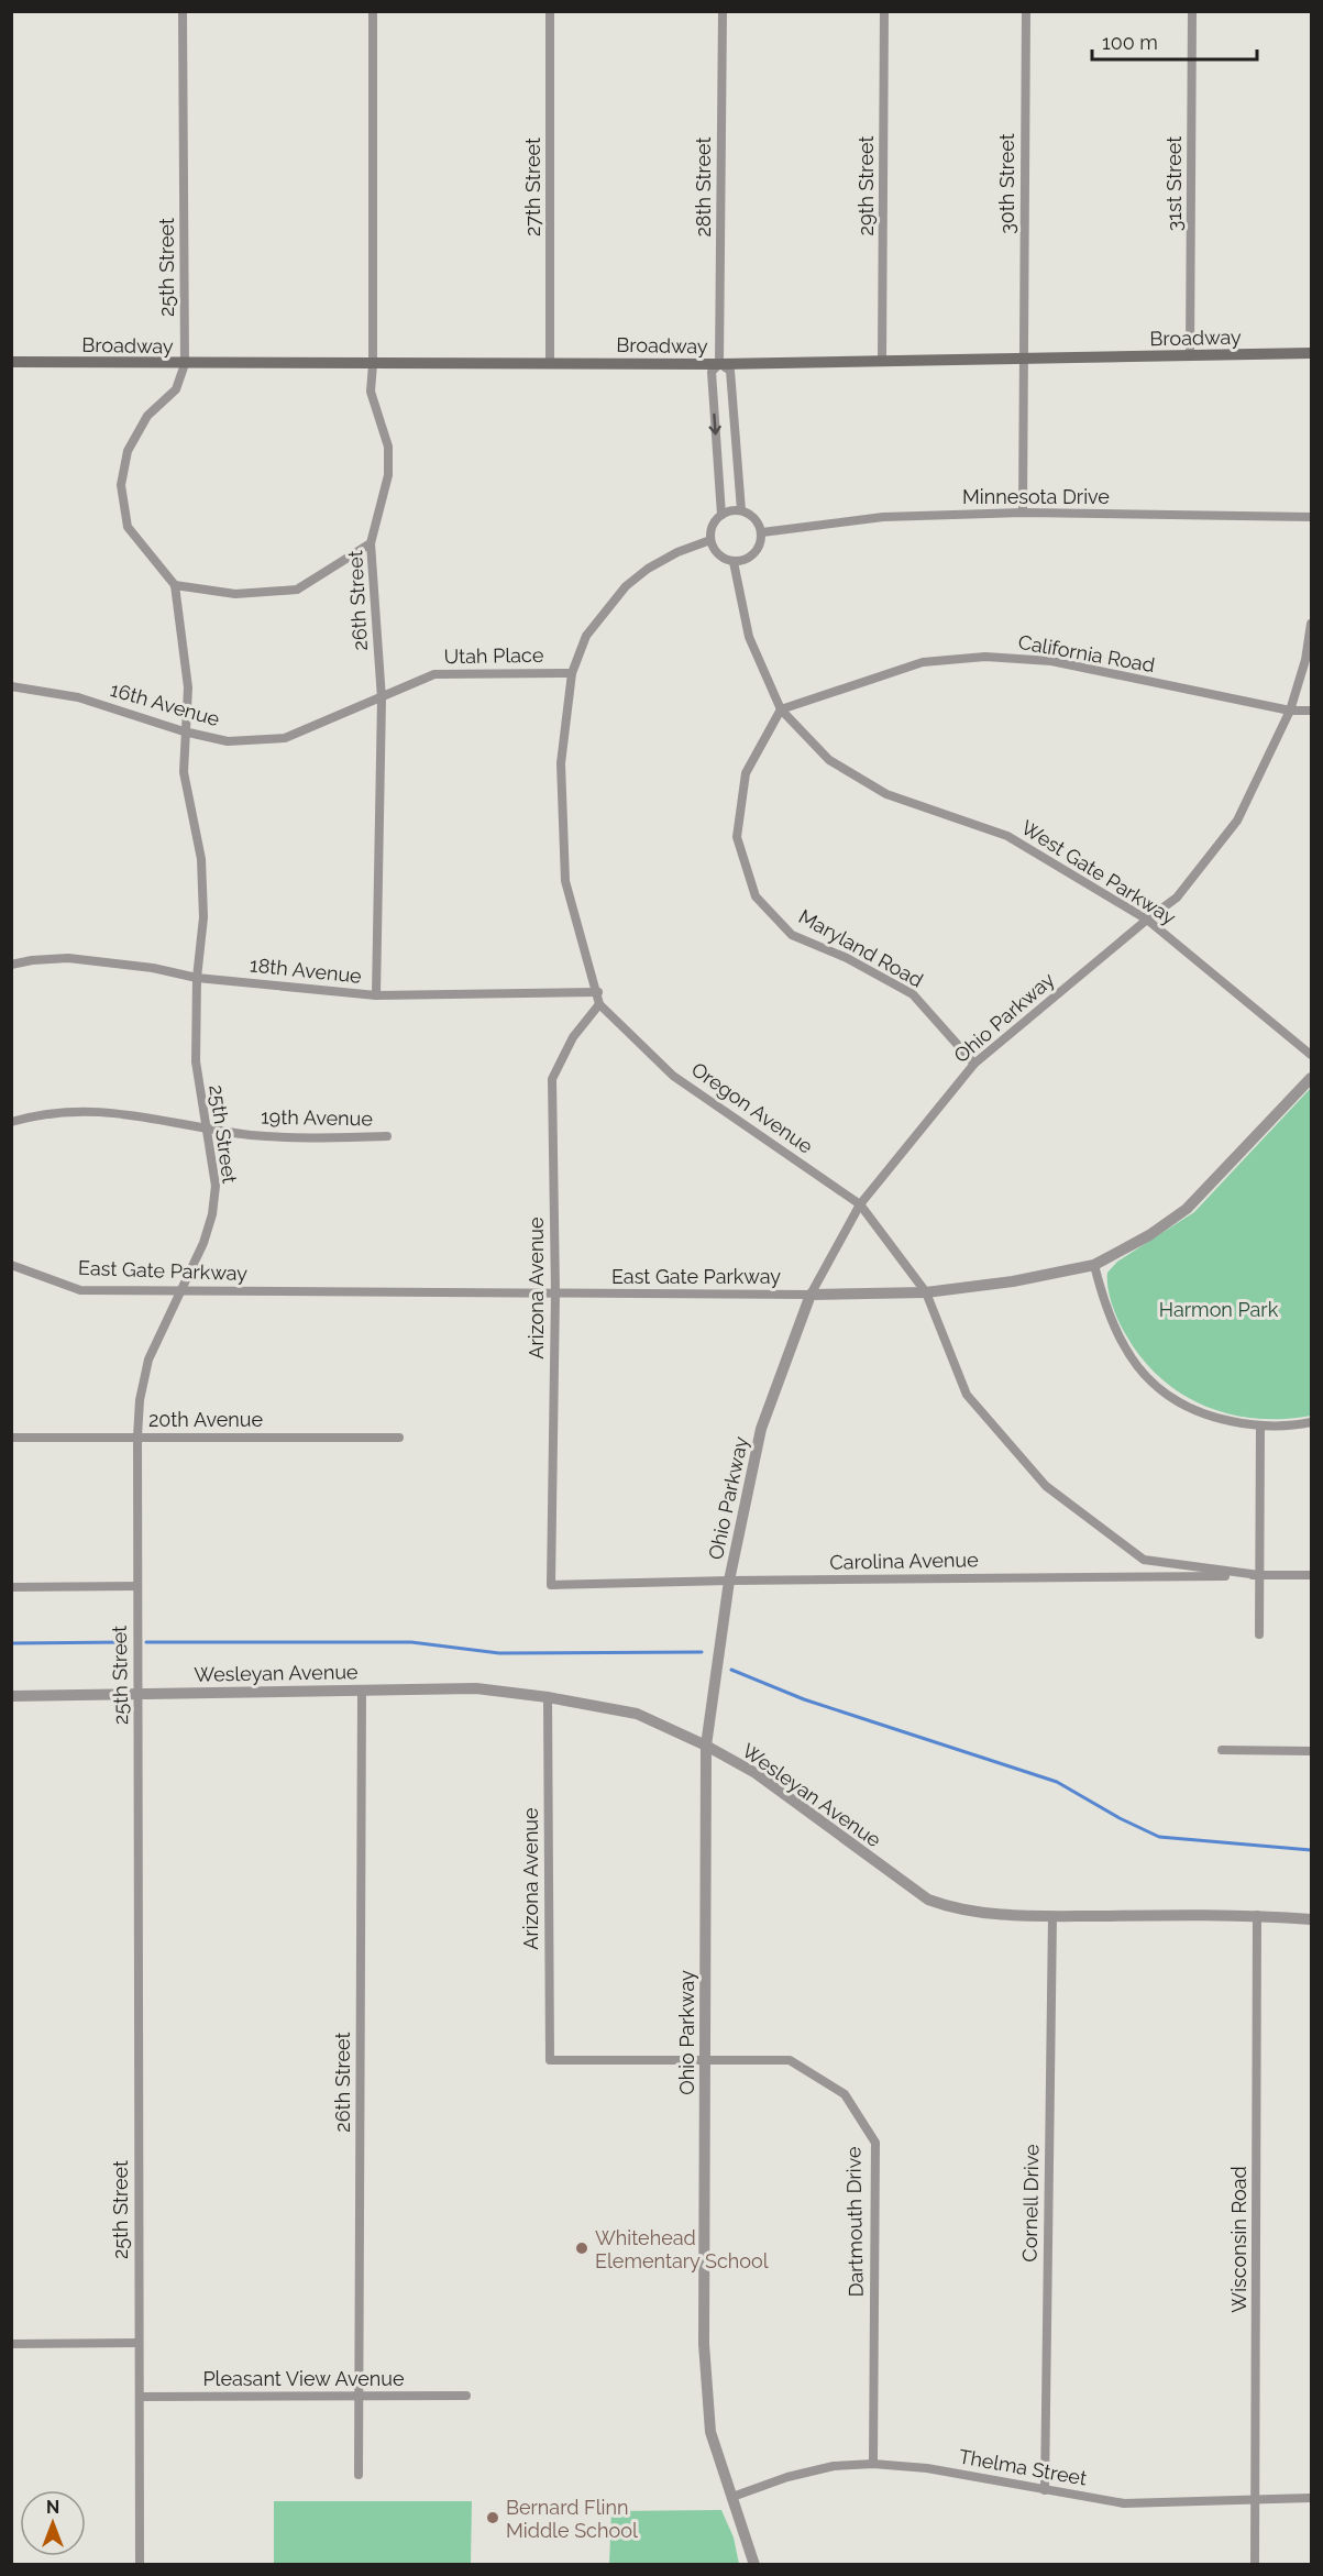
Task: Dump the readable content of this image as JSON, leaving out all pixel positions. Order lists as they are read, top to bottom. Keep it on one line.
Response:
{"streets":{"main road":["Broadway"],"street":["30th Street","31st Street","29th Street","27th Street","28th Street","25th Street","Minnesota Drive","26th Street","California Road","Utah Place","16th Avenue","West Gate Parkway","Maryland Road","18th Avenue","Ohio Parkway","Oregon Avenue","19th Avenue","East Gate Parkway","Arizona Avenue","20th Avenue","Carolina Avenue","Wesleyan Avenue","Cornell Drive","Dartmouth Drive","Wisconsin Road","Pleasant View Avenue","Thelma Street"]},"crossings":[["30th Street","Broadway"],["30th Street","Minnesota Drive"],["31st Street","Broadway"],["29th Street","Broadway"],["27th Street","Broadway"],["28th Street","Broadway"],["25th Street","Broadway"],["25th Street","16th Avenue"],["25th Street","18th Avenue"],["25th Street","19th Avenue"],["25th Street","East Gate Parkway"],["25th Street","20th Avenue"],["25th Street","Wesleyan Avenue"],["25th Street","Pleasant View Avenue"],["Broadway","26th Street"],["Minnesota Drive","West Gate Parkway"],["26th Street","Utah Place"],["26th Street","16th Avenue"],["26th Street","18th Avenue"],["26th Street","Wesleyan Avenue"],["26th Street","Pleasant View Avenue"],["California Road","West Gate Parkway"],["California Road","Maryland Road"],["California Road","Ohio Parkway"],["Utah Place","16th Avenue"],["West Gate Parkway","Maryland Road"],["West Gate Parkway","Ohio Parkway"],["Maryland Road","Ohio Parkway"],["Ohio Parkway","Oregon Avenue"],["Ohio Parkway","East Gate Parkway"],["Ohio Parkway","Carolina Avenue"],["Ohio Parkway","Wesleyan Avenue"],["Ohio Parkway","Dartmouth Drive"],["Ohio Parkway","Thelma Street"],["Oregon Avenue","East Gate Parkway"],["Oregon Avenue","Arizona Avenue"],["Oregon Avenue","Carolina Avenue"],["East Gate Parkway","Arizona Avenue"],["Arizona Avenue","Carolina Avenue"],["Arizona Avenue","Wesleyan Avenue"],["Arizona Avenue","Dartmouth Drive"],["Wesleyan Avenue","Cornell Drive"],["Wesleyan Avenue","Wisconsin Road"],["Cornell Drive","Thelma Street"],["Dartmouth Drive","Thelma Street"],["Wisconsin Road","Thelma Street"]],"parks":["Harmon Park"],"places":["Whitehead Elementary School","Bernard Flinn Middle School"],"scale_bar":"100 m","north":"top"}
